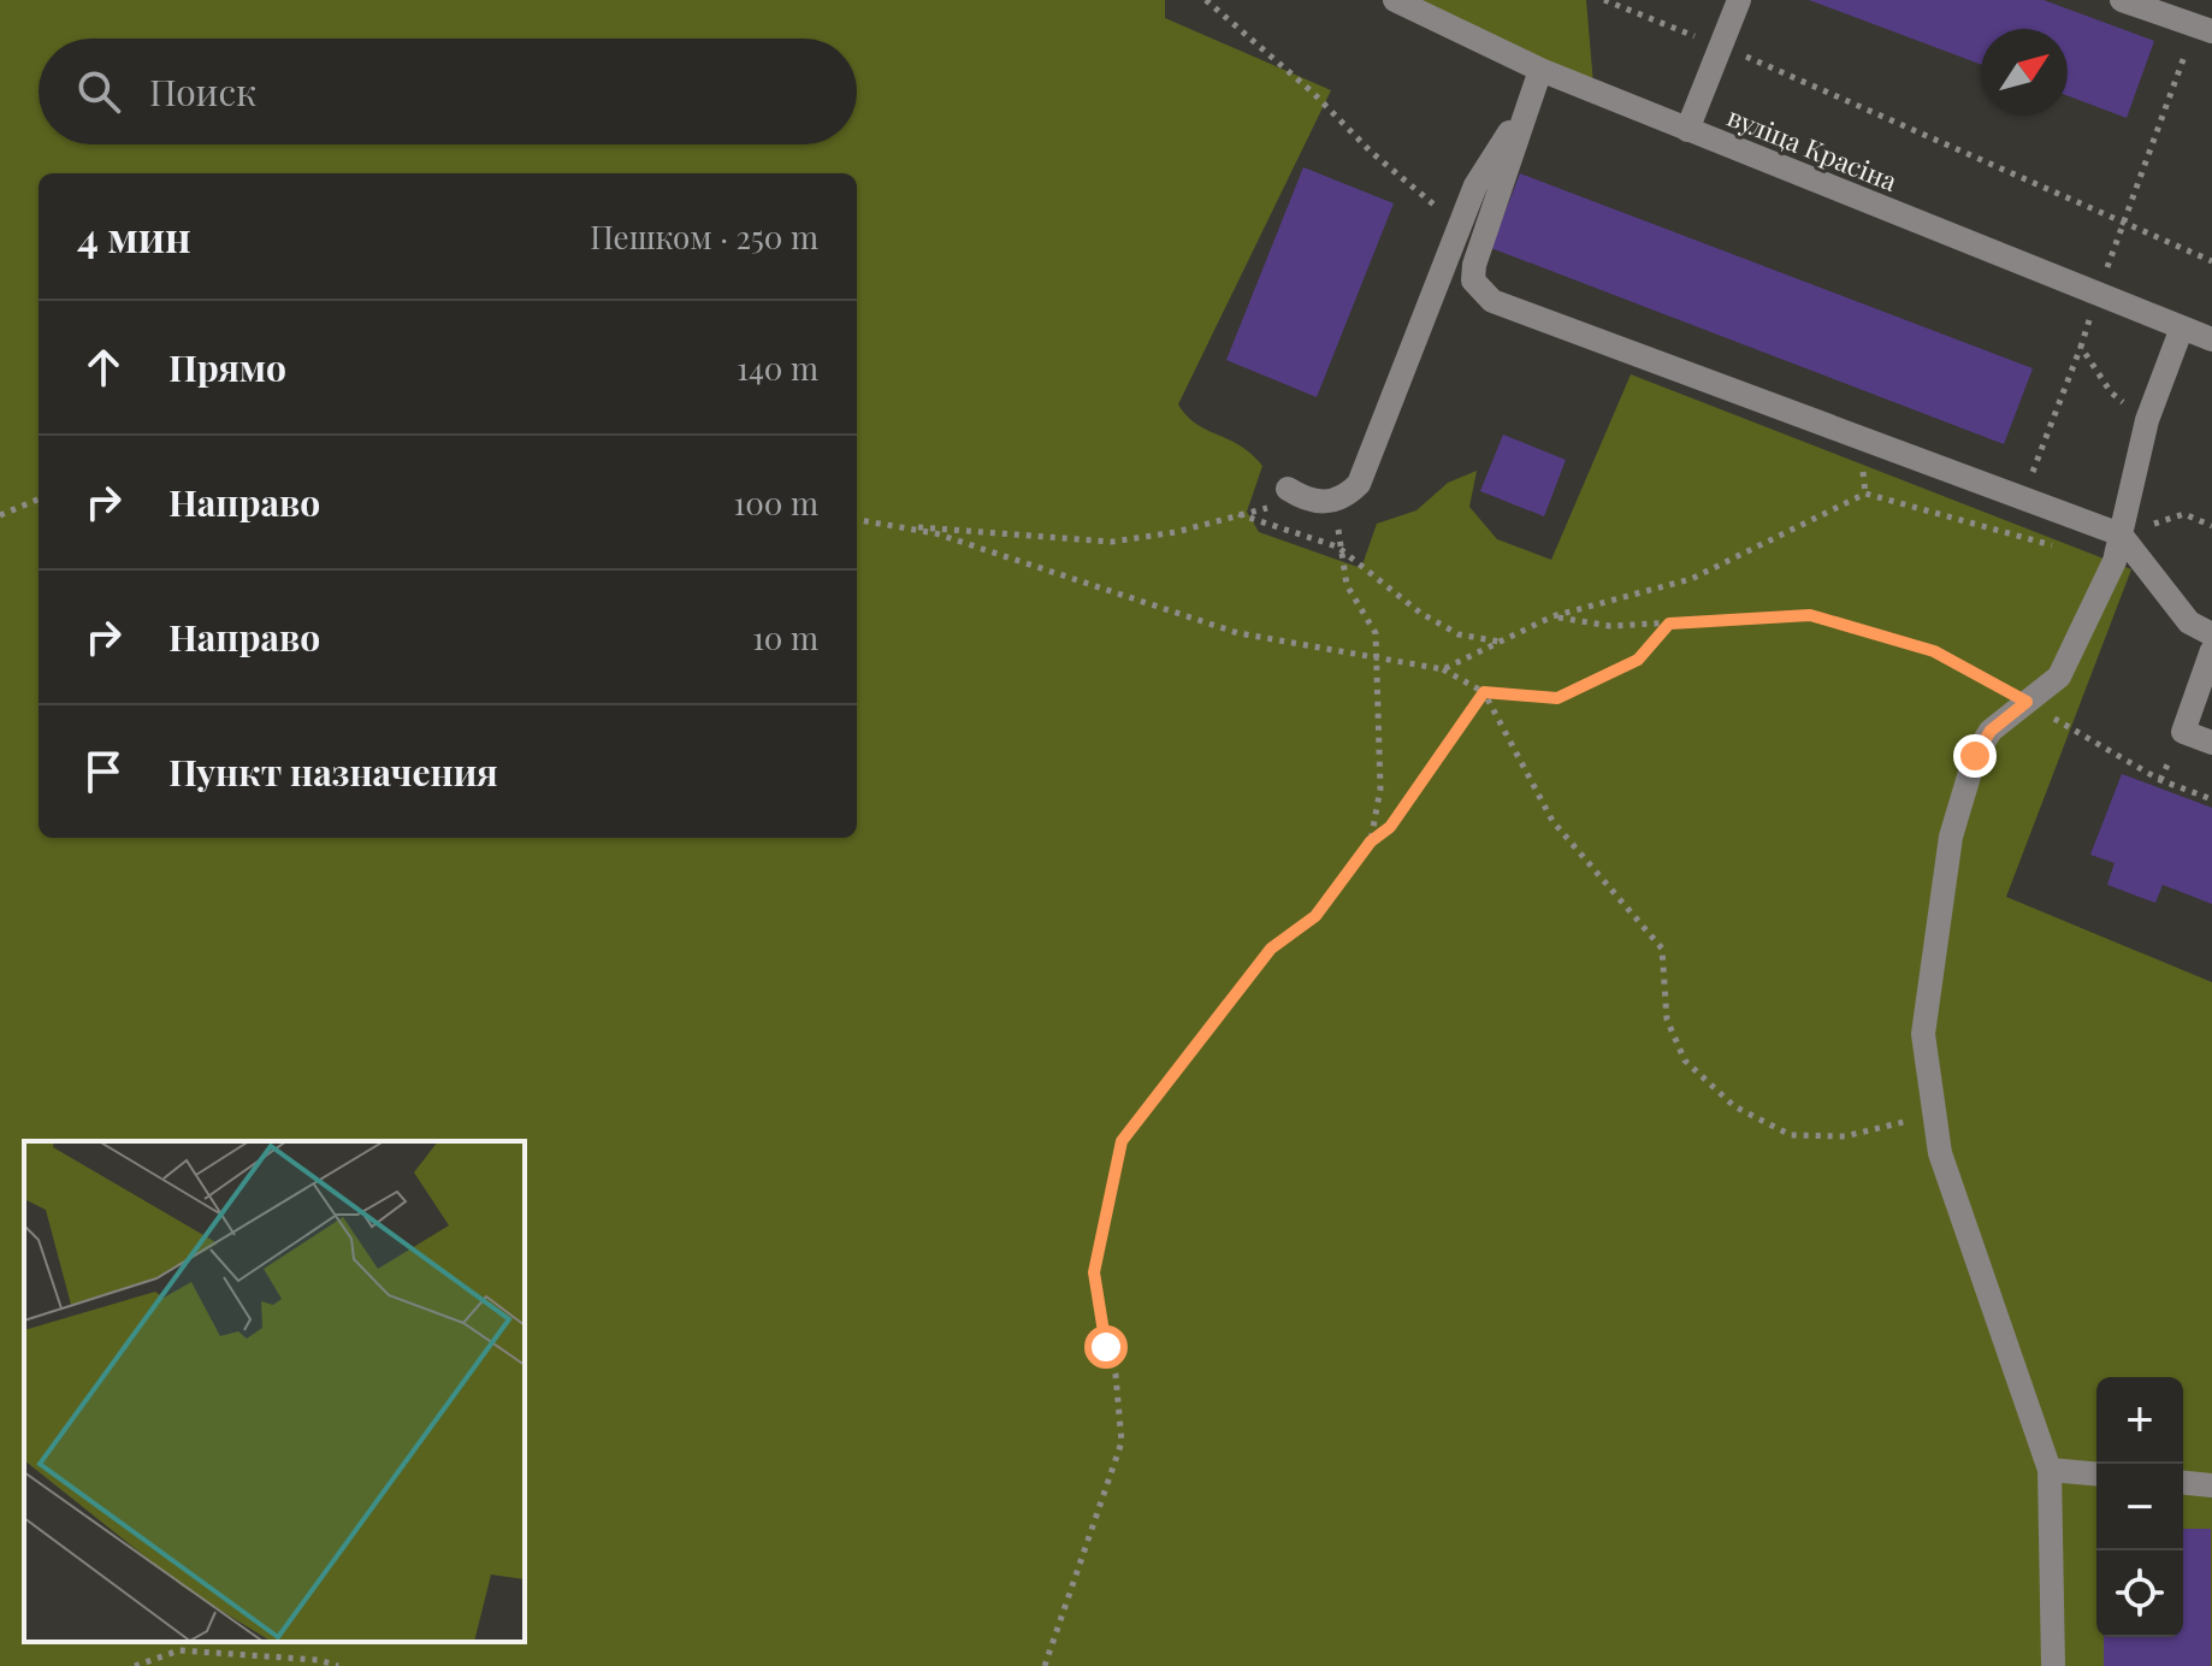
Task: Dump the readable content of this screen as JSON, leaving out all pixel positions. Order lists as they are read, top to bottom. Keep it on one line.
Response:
{"streets":{"street":["вуліца Красіна"]},"north":"top right","page":{"search":"Поиск","heading":["4 мин","Пешком · 250 m"],"list":[["Прямо","140 m"],["Направо","100 m"],["Направо","10 m"],"Пункт назначения"],"map_buttons":["+","−"]}}
